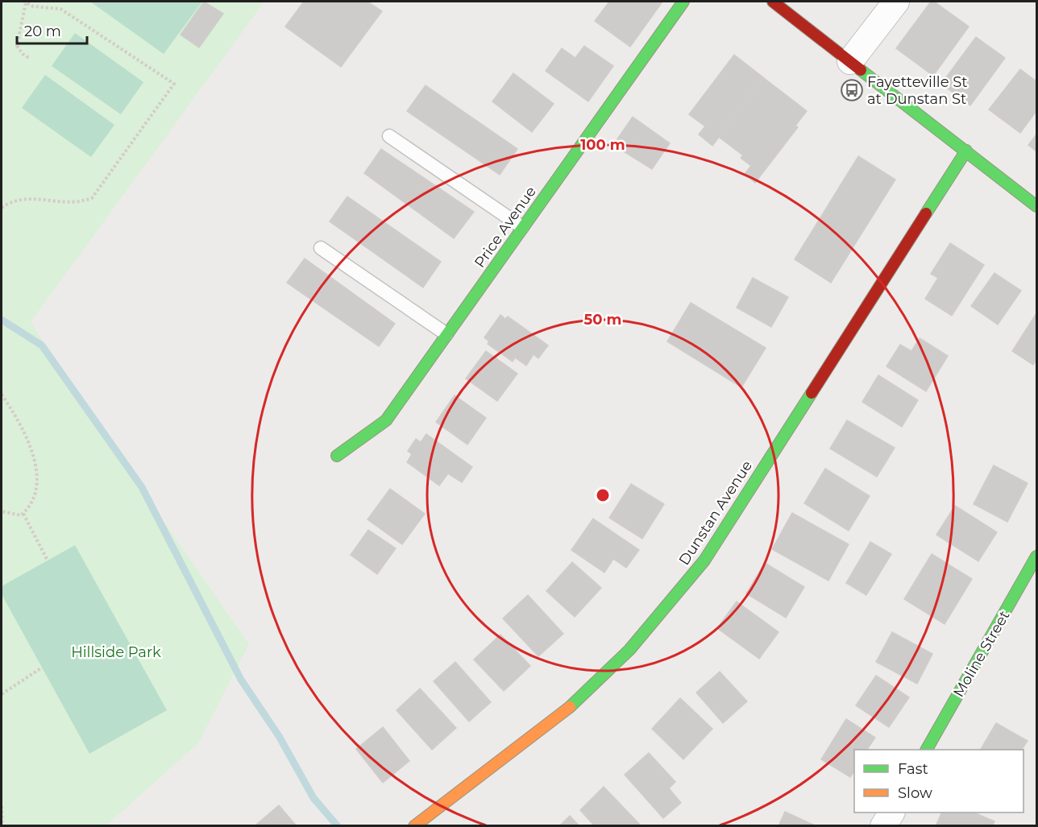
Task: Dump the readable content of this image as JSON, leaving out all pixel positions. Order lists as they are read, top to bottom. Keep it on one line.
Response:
{"streets":{"street":["Price Avenue","Dunstan Avenue","Moline Street"]},"parks":["Hillside Park"],"places":{"bus stop":["Fayetteville St at Dunstan St"]},"legend":["Fast","Slow"],"scale_bar":"20 m","rings":["100 m","50 m"]}
